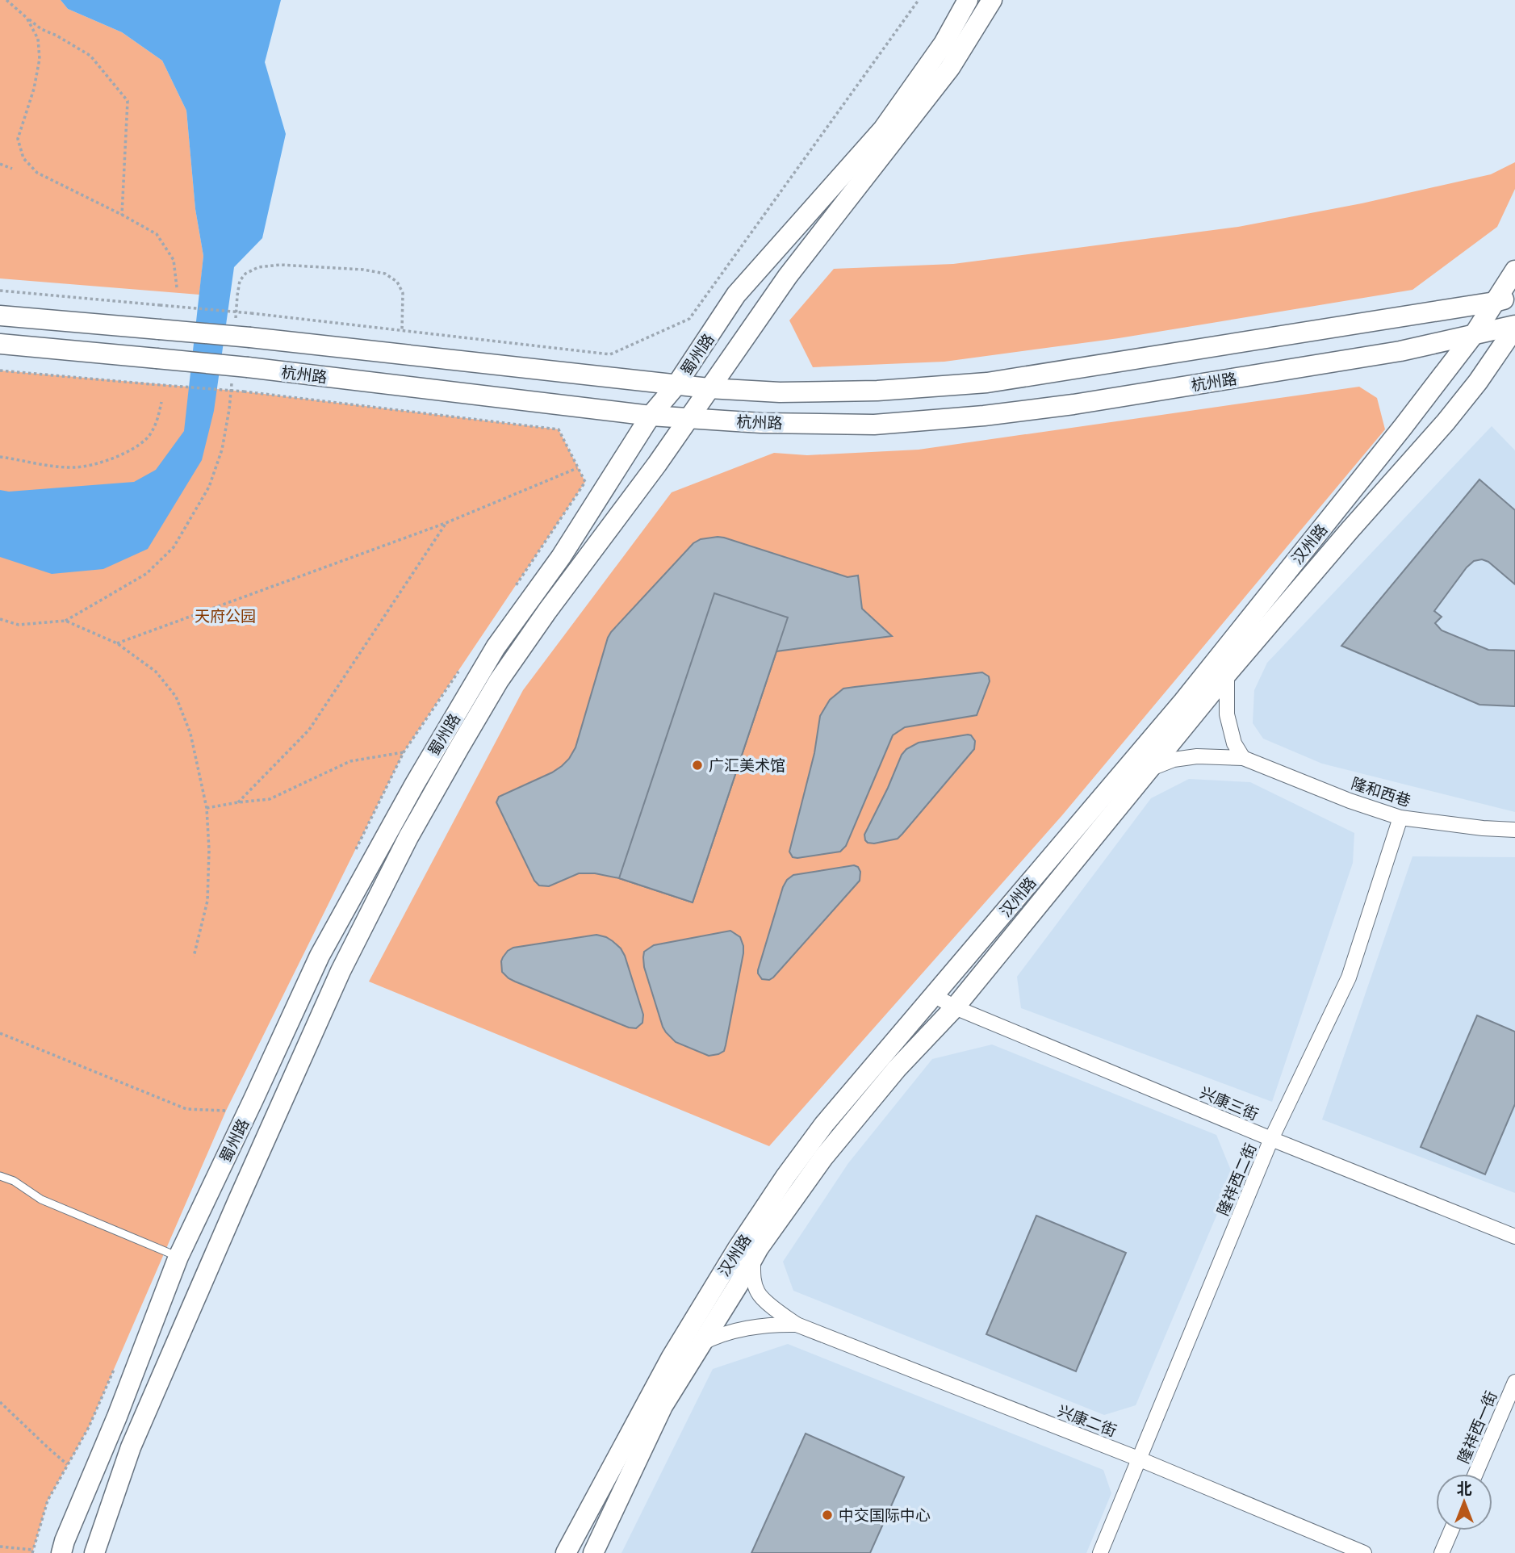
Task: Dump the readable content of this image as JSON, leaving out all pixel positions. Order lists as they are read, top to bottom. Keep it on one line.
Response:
{"streets":{"main road":["蜀州路","杭州路","汉州路"],"street":["隆和西巷","兴康三街","隆祥西二街","兴康二街","隆祥西一街"]},"crossings":[["蜀州路","杭州路"],["杭州路","汉州路"],["汉州路","隆和西巷"],["汉州路","兴康三街"],["隆和西巷","隆祥西二街"],["兴康三街","隆祥西二街"],["隆祥西二街","兴康二街"]],"parks":["天府公园"],"places":["广汇美术馆","中交国际中心"],"north":"top"}
